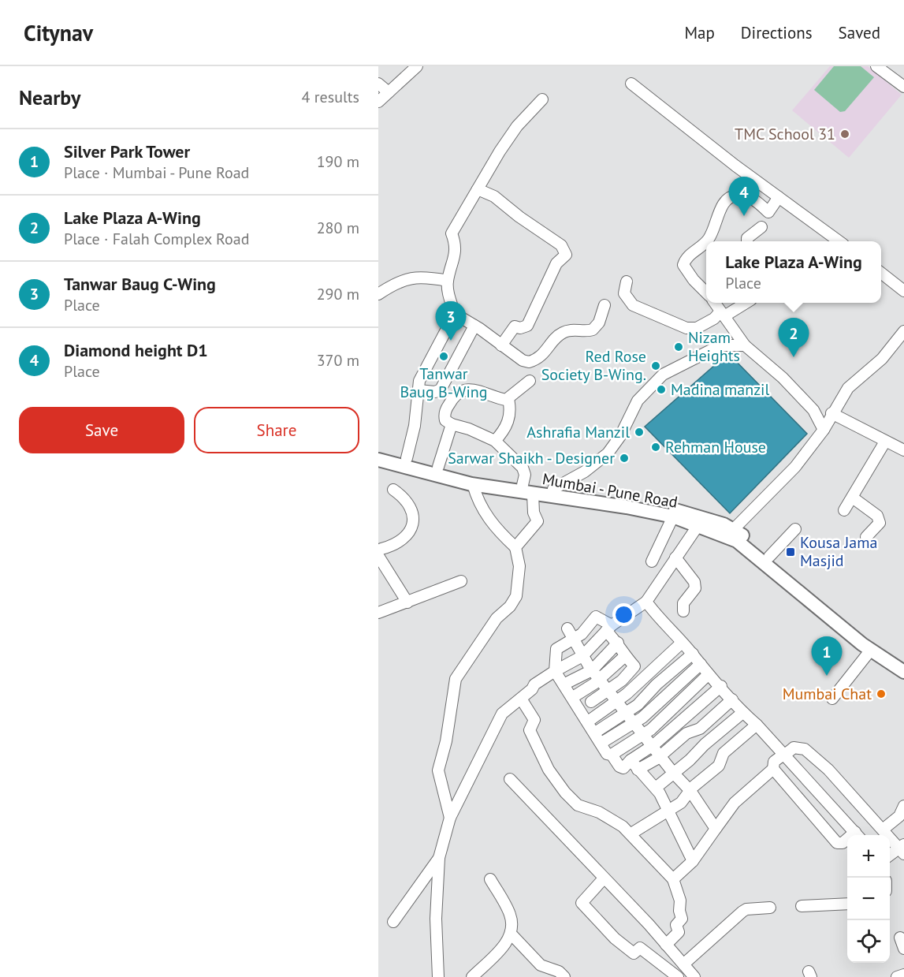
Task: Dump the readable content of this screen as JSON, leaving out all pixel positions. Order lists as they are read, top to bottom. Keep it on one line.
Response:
{"streets":{"main road":["Mumbai - Pune Road"]},"places":{"other":["TMC School 31","Nizam Heights","Tanwar Baug B-Wing","Red Rose Society B-Wing.","Madina manzil","Ashrafia Manzil","Rehman House","Sarwar Shaikh - Designer","Mumbai Chat"],"transit":["Kousa Jama Masjid"]},"page":{"header":"Citynav","nav":["Map","Directions","Saved"],"heading":["Nearby","4 results"],"list":[{"mark":"1","name":"Silver Park Tower","note":"Place · Mumbai - Pune Road","value":"190 m"},{"mark":"2","name":"Lake Plaza A-Wing","note":"Place · Falah Complex Road","value":"280 m"},{"mark":"3","name":"Tanwar Baug C-Wing","note":"Place","value":"290 m"},{"mark":"4","name":"Diamond height D1","note":"Place","value":"370 m"}],"pins":["4","3","2","1"],"popup":["Lake Plaza A-Wing","Place"],"buttons":["Save","Share"],"map_buttons":["+","−"]}}
